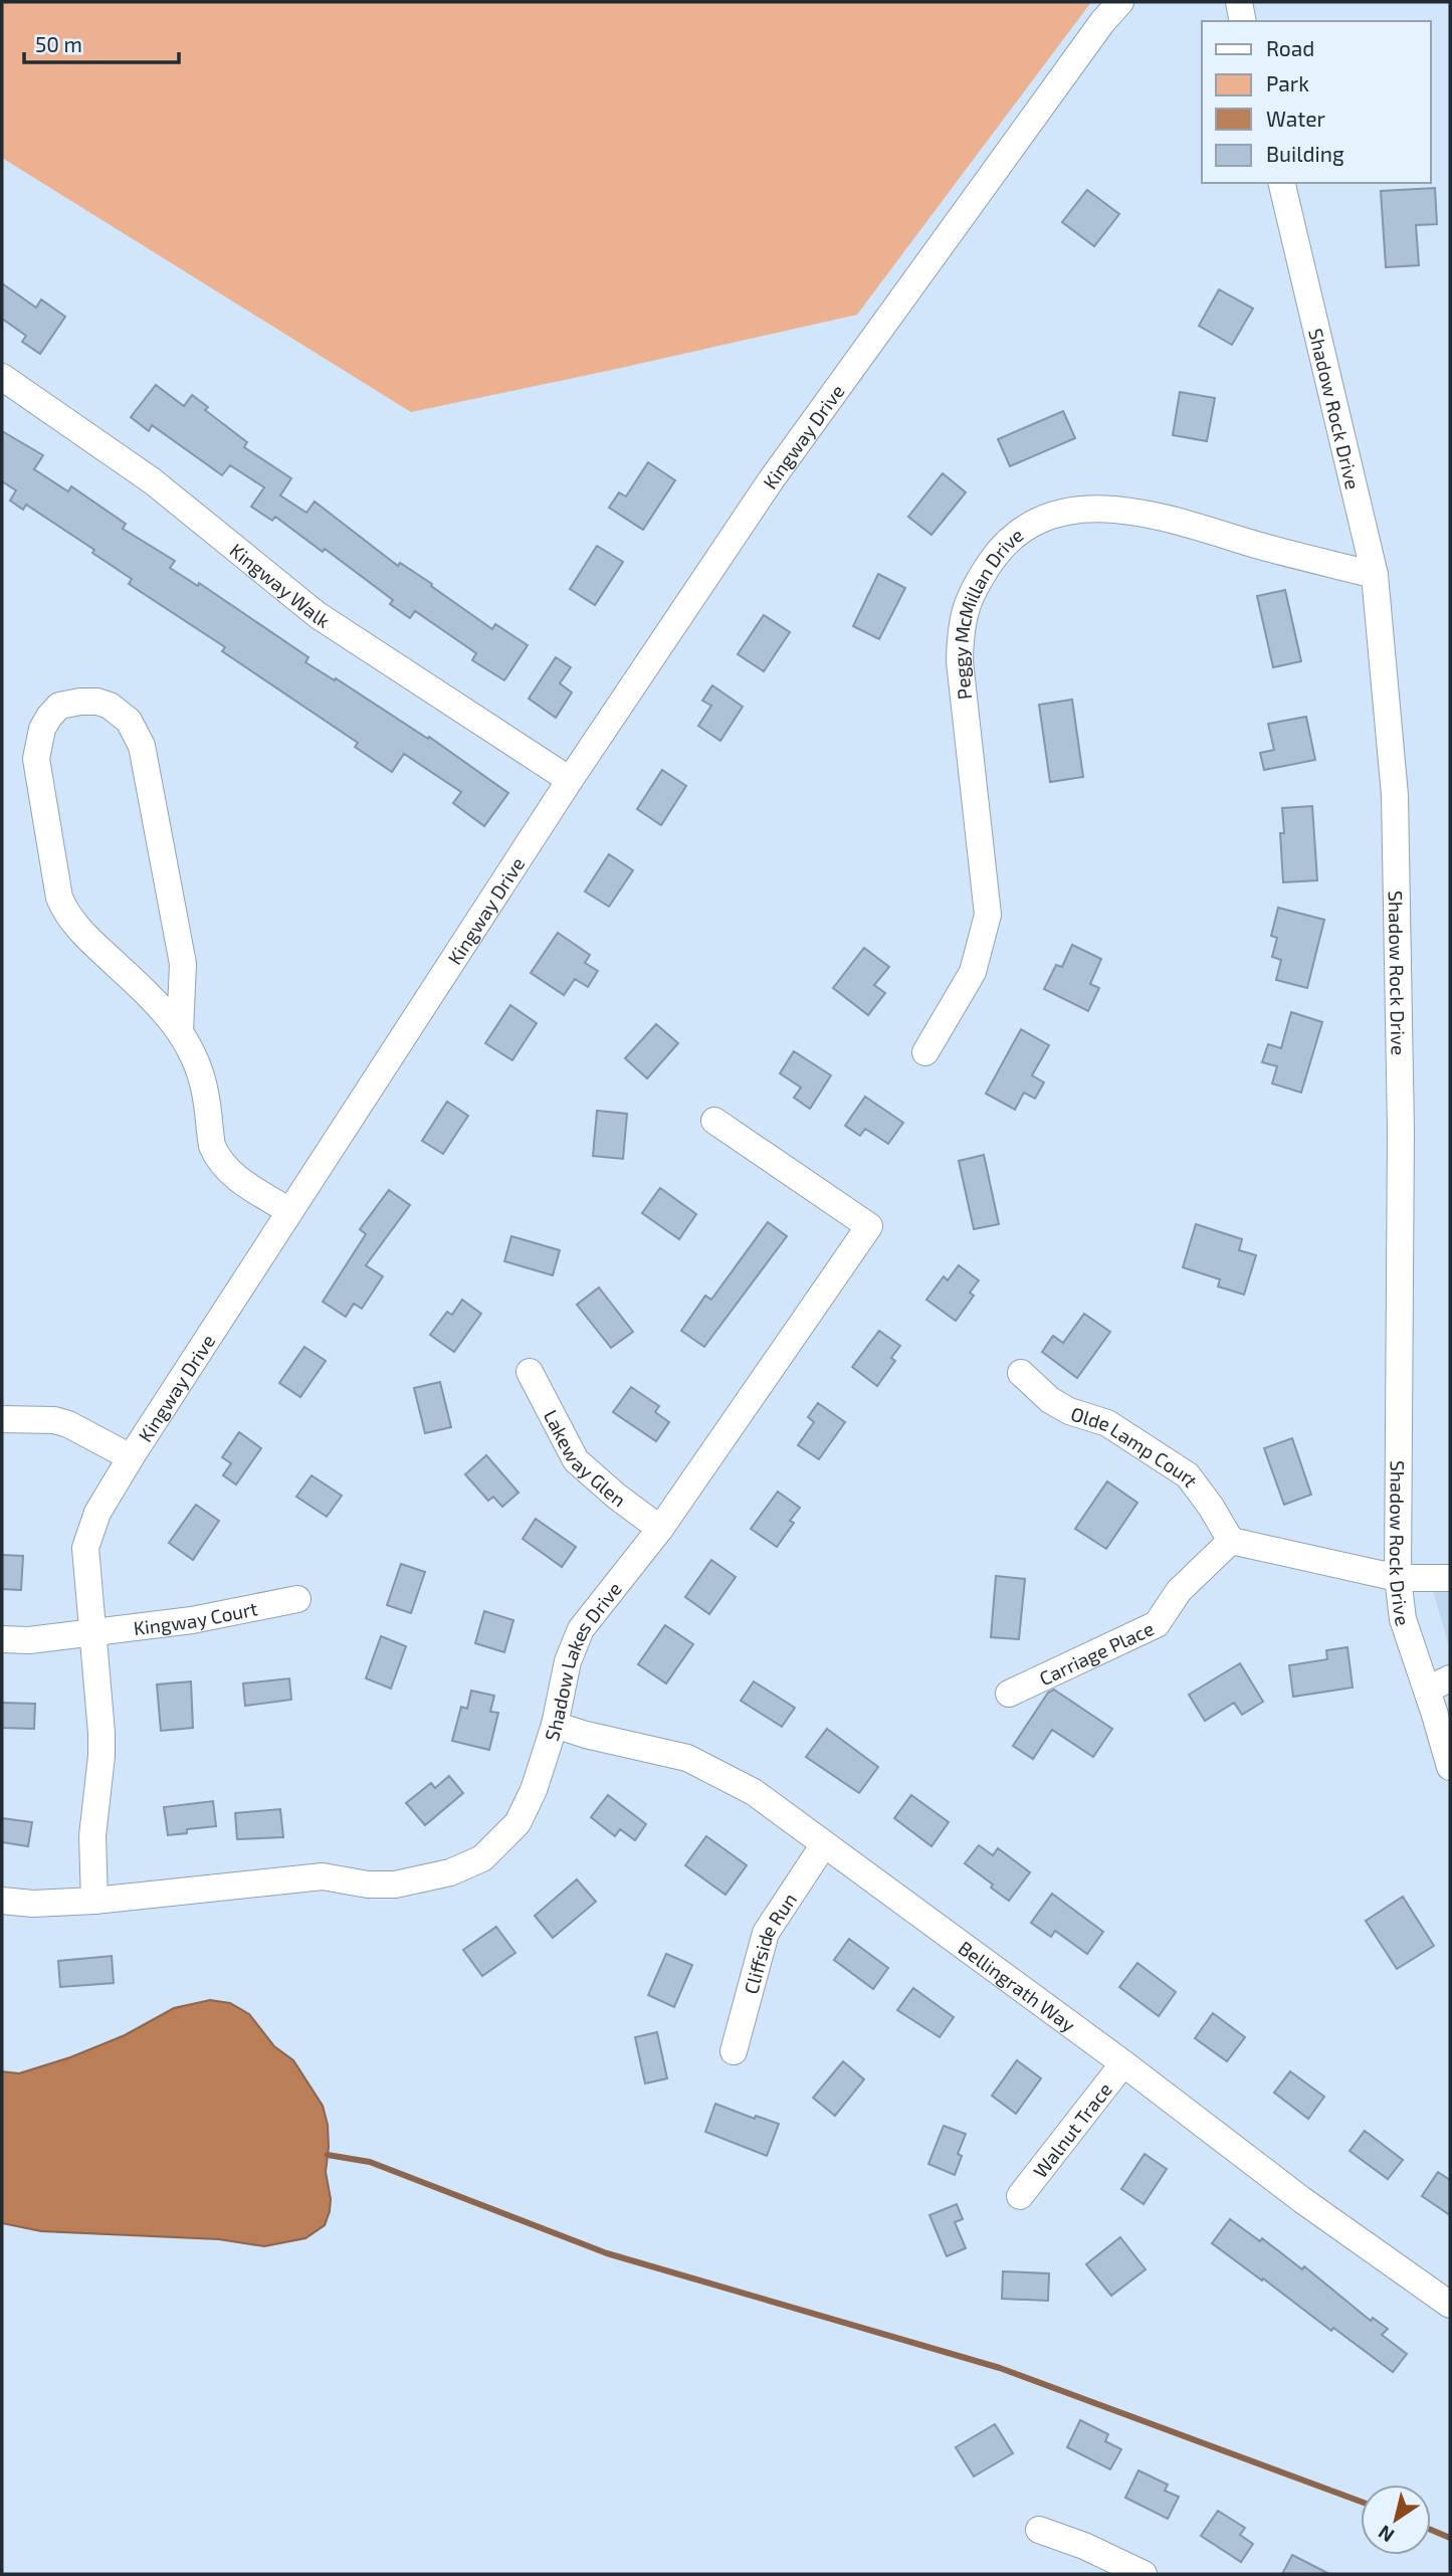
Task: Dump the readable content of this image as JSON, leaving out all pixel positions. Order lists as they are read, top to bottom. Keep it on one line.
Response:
{"streets":{"street":["Shadow Rock Drive","Kingway Drive","Kingway Walk","Peggy McMillan Drive","Olde Lamp Court","Lakeway Glen","Kingway Court","Carriage Place","Shadow Lakes Drive","Cliffside Run","Bellingrath Way","Walnut Trace"]},"crossings":[["Shadow Rock Drive","Peggy McMillan Drive"],["Kingway Drive","Kingway Walk"],["Kingway Drive","Kingway Court"],["Kingway Drive","Shadow Lakes Drive"],["Olde Lamp Court","Carriage Place"],["Lakeway Glen","Shadow Lakes Drive"],["Shadow Lakes Drive","Bellingrath Way"],["Cliffside Run","Bellingrath Way"],["Bellingrath Way","Walnut Trace"]],"legend":["Road","Park","Water","Building"],"scale_bar":"50 m","north":"bottom left"}
